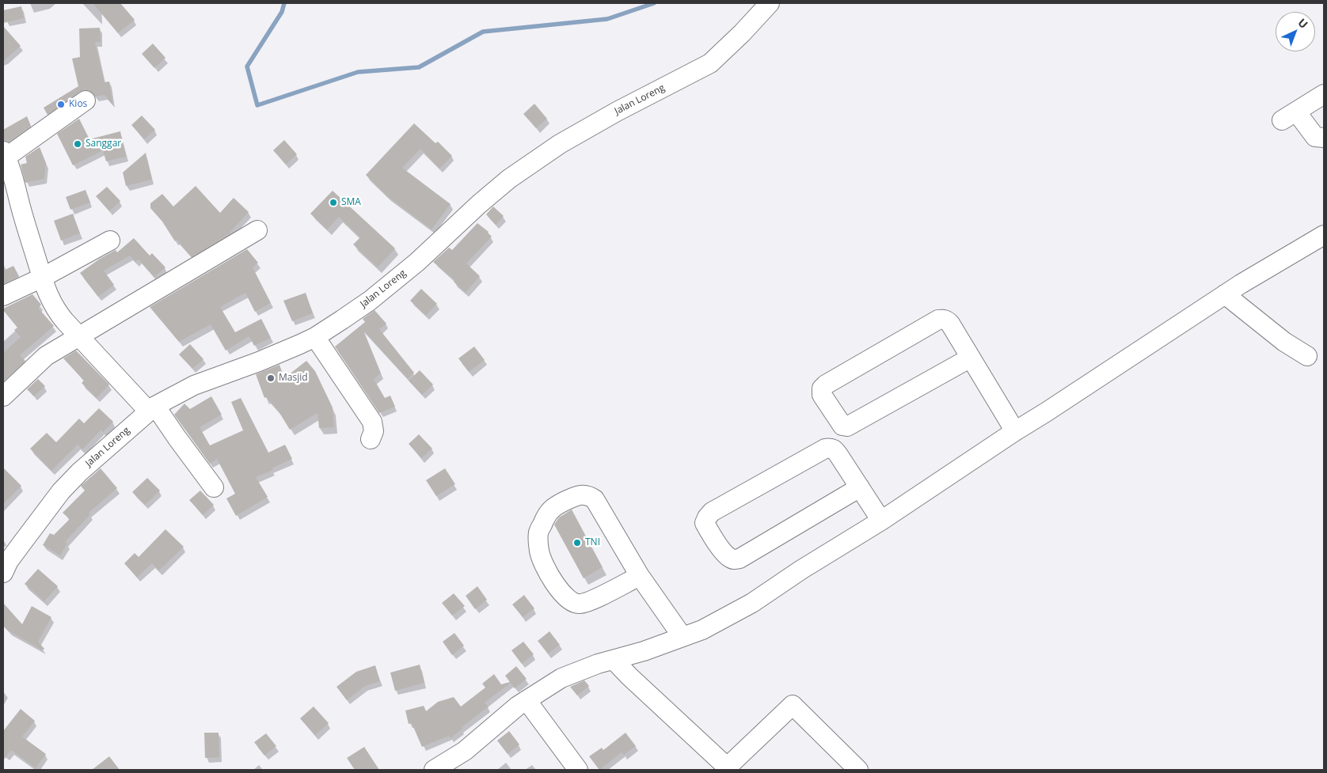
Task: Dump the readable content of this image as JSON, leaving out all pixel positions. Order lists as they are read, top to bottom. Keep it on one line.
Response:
{"streets":{"street":["Jalan Loreng"]},"places":["Kios","Sanggar","SMA","Masjid","TNI"],"north":"top right"}
